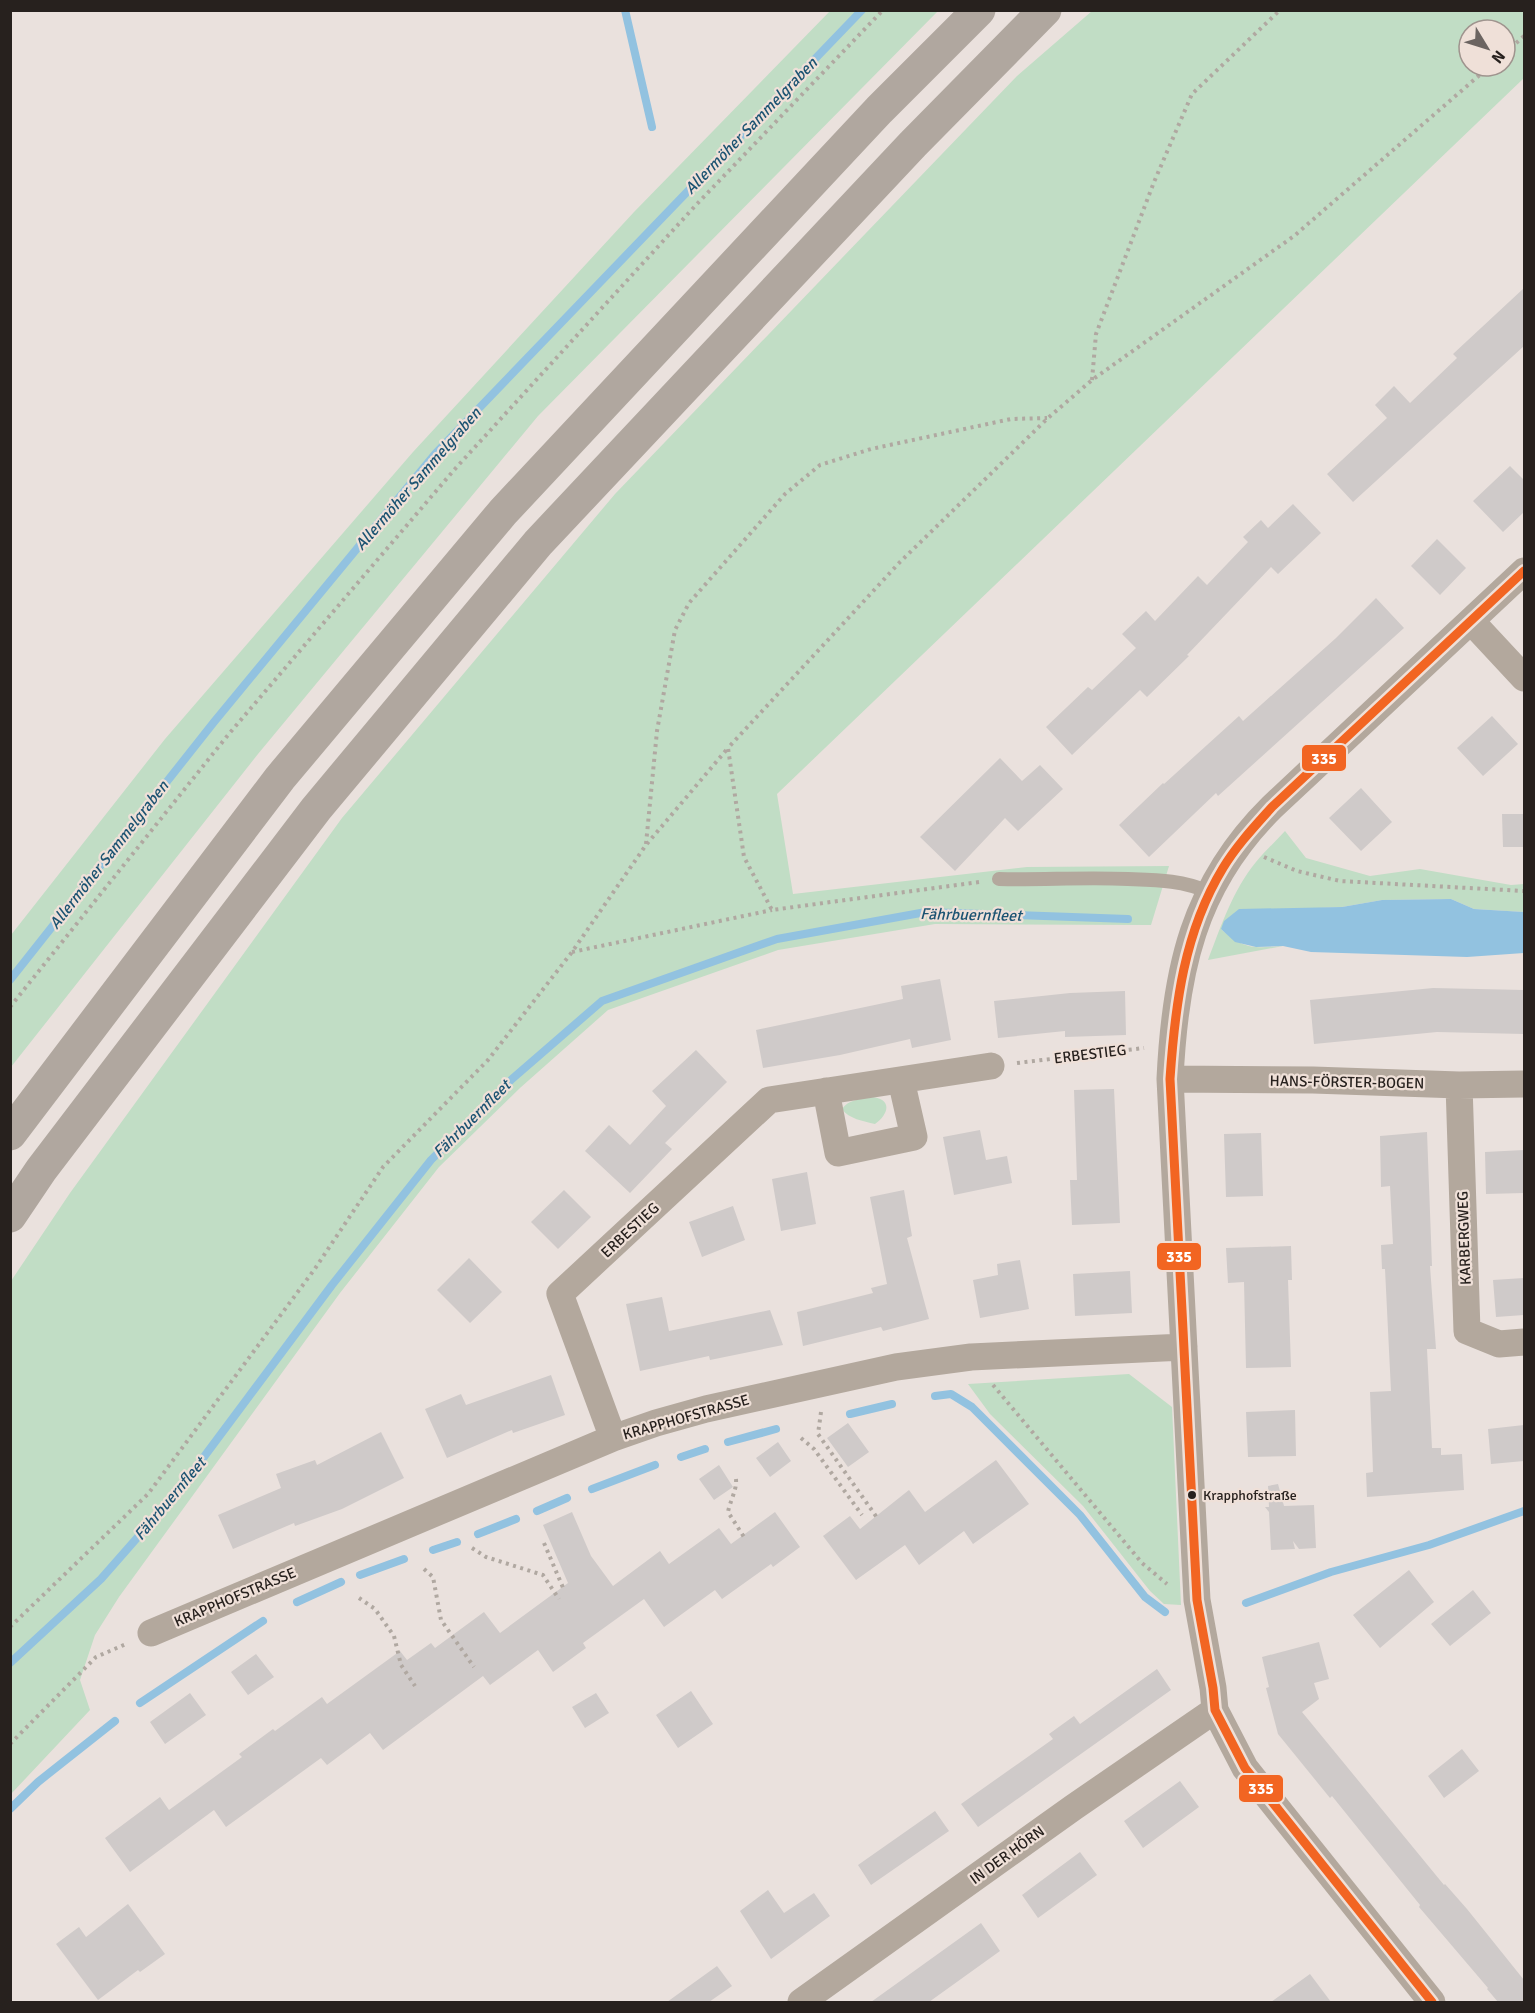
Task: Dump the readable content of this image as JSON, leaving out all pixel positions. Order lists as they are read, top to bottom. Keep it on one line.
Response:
{"streets":{"street":["ERBESTIEG","HANS-FÖRSTER-BOGEN","KARBERGWEG","KRAPPHOFSTRASSE","IN DER HÖRN"]},"crossings":[["ERBESTIEG","KRAPPHOFSTRASSE"],["HANS-FÖRSTER-BOGEN","KARBERGWEG"]],"water":["Allermöher Sammelgraben","Fährbuernfleet"],"places":["Krapphofstraße"],"lines":["transit line 335"],"north":"bottom right"}
